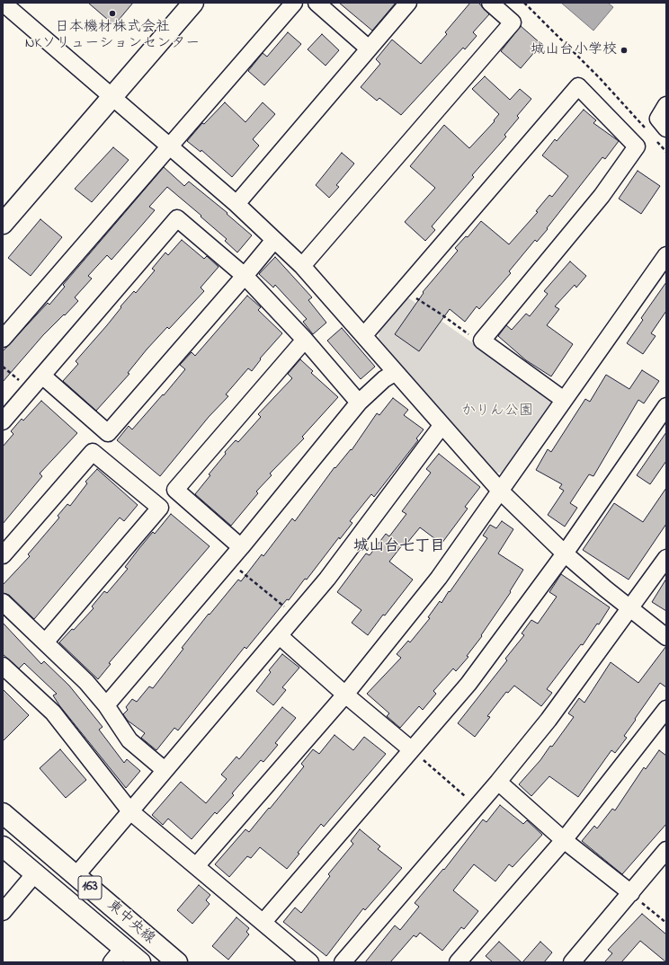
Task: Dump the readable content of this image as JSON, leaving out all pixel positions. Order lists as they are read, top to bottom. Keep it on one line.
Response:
{"streets":{"main road":["163","東中央線"]},"districts":["城山台七丁目"],"parks":["かりん公園"],"places":["日本機材株式会社 NKソリューションセンター","城山台小学校"]}
